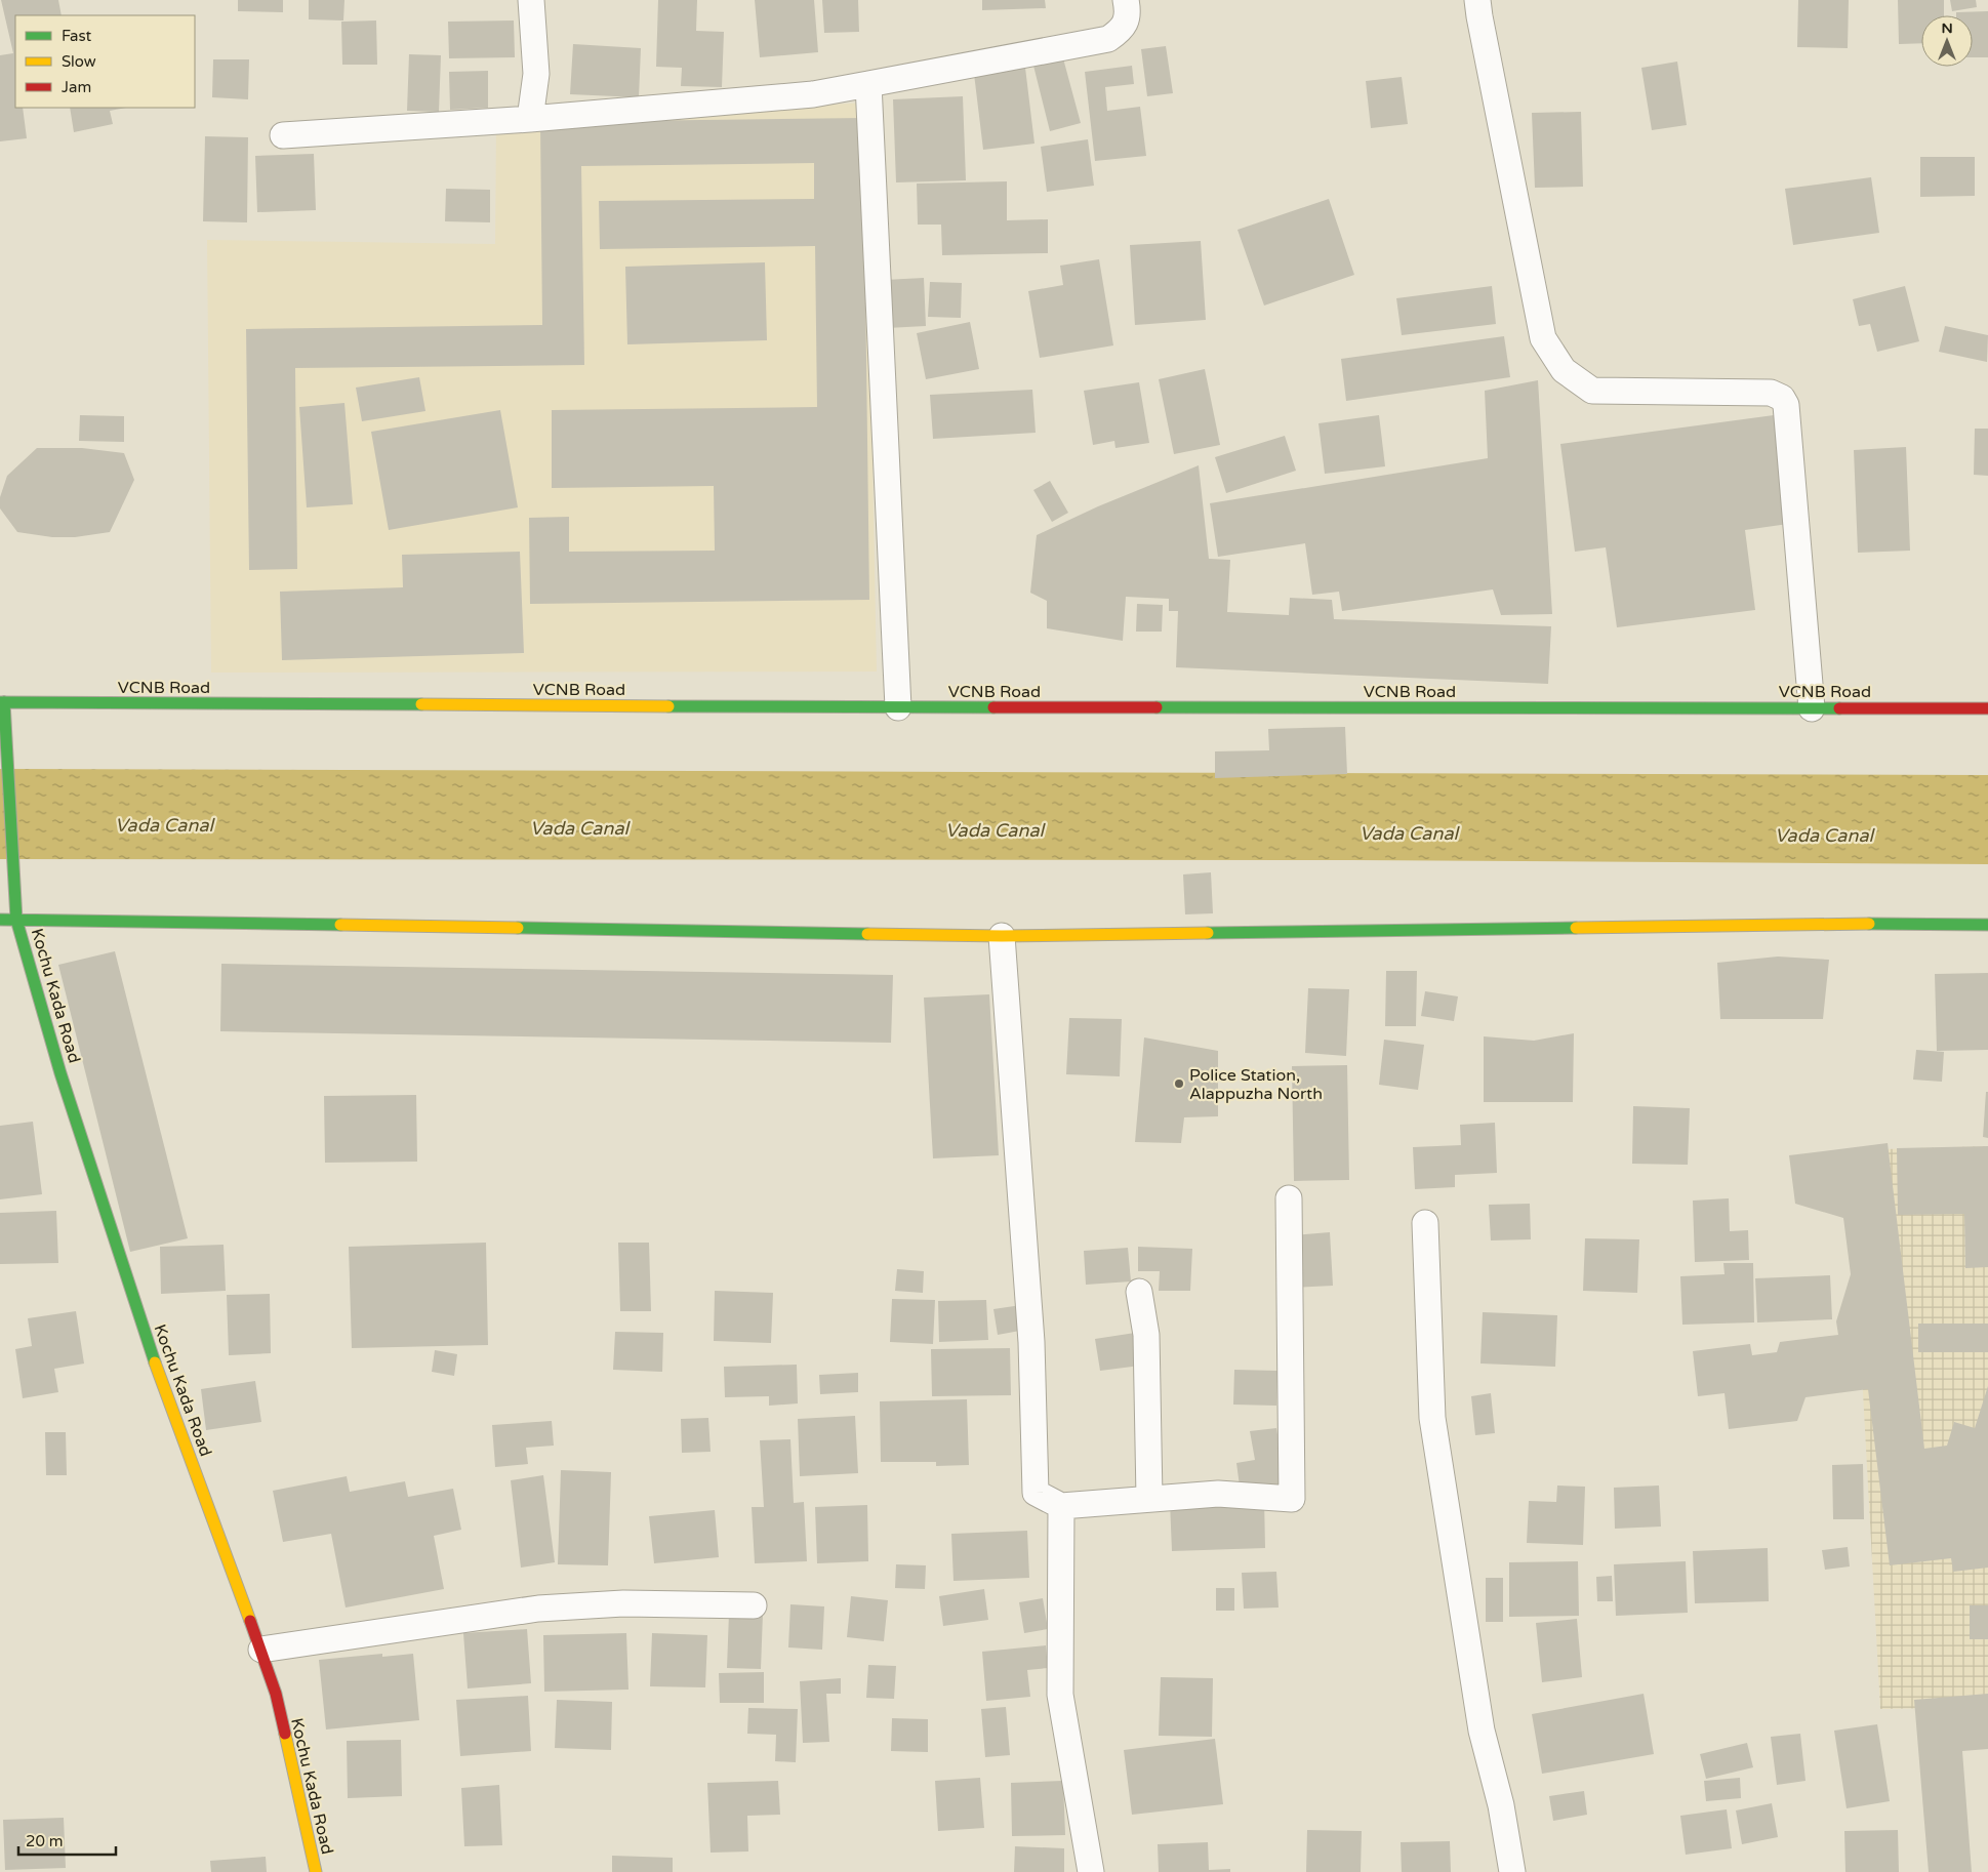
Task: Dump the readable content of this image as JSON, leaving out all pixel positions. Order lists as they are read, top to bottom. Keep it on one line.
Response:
{"streets":{"main road":["VCNB Road","Kochu Kada Road"]},"crossings":[["VCNB Road","Kochu Kada Road"]],"water":["Vada Canal"],"places":["Police Station, Alappuzha North"],"legend":["Fast","Slow","Jam"],"scale_bar":"20 m","north":"top"}
